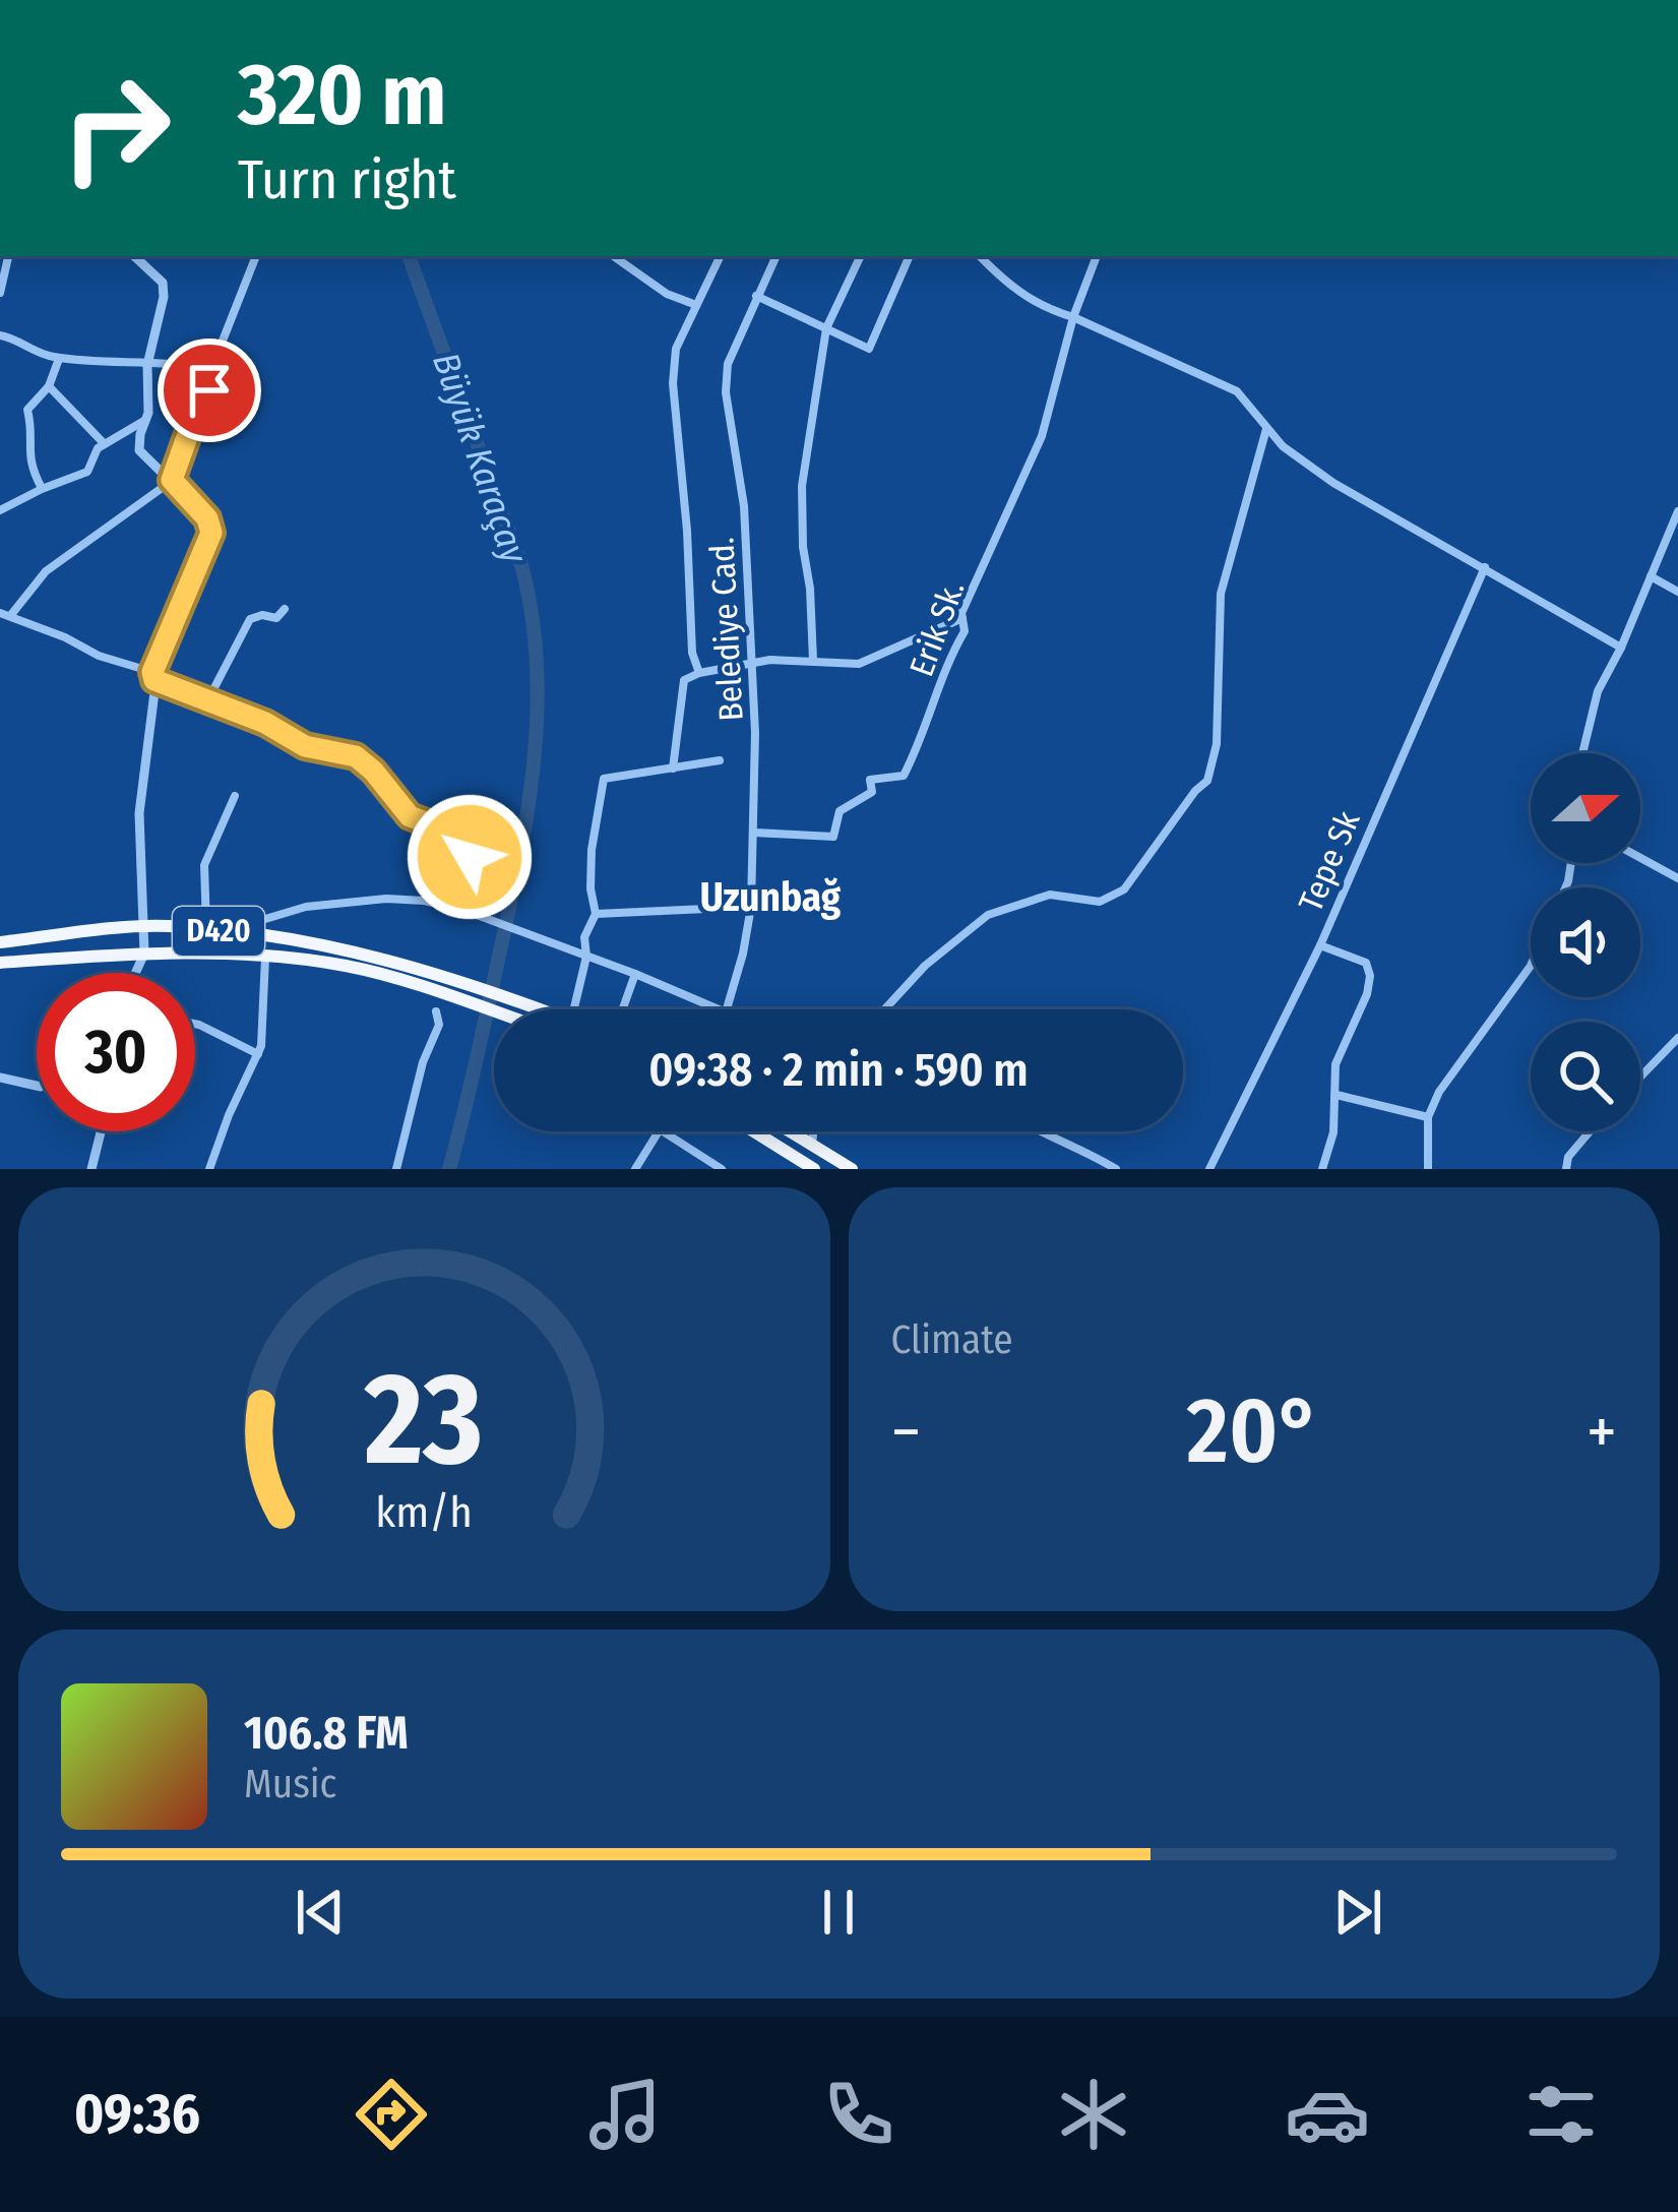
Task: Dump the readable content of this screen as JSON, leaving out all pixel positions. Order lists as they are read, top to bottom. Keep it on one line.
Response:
{"streets":{"highway":["D420"],"street":["Erik Sk.","Belediye Cad.","Tepe Sk"]},"crossings":[["Erik Sk.","Belediye Cad."]],"districts":["Uzunbağ"],"water":["Büyük Karaçay"],"north":"right","page":{"turn":["320 m","Turn right"],"limit":"30","trip":"09:38 · 2 min · 590 m","tile":"Climate","heat":["−","20°","+"],"song":["106.8 FM","Music"],"tabs":"09:36","gauge":["23","km/h"]}}
